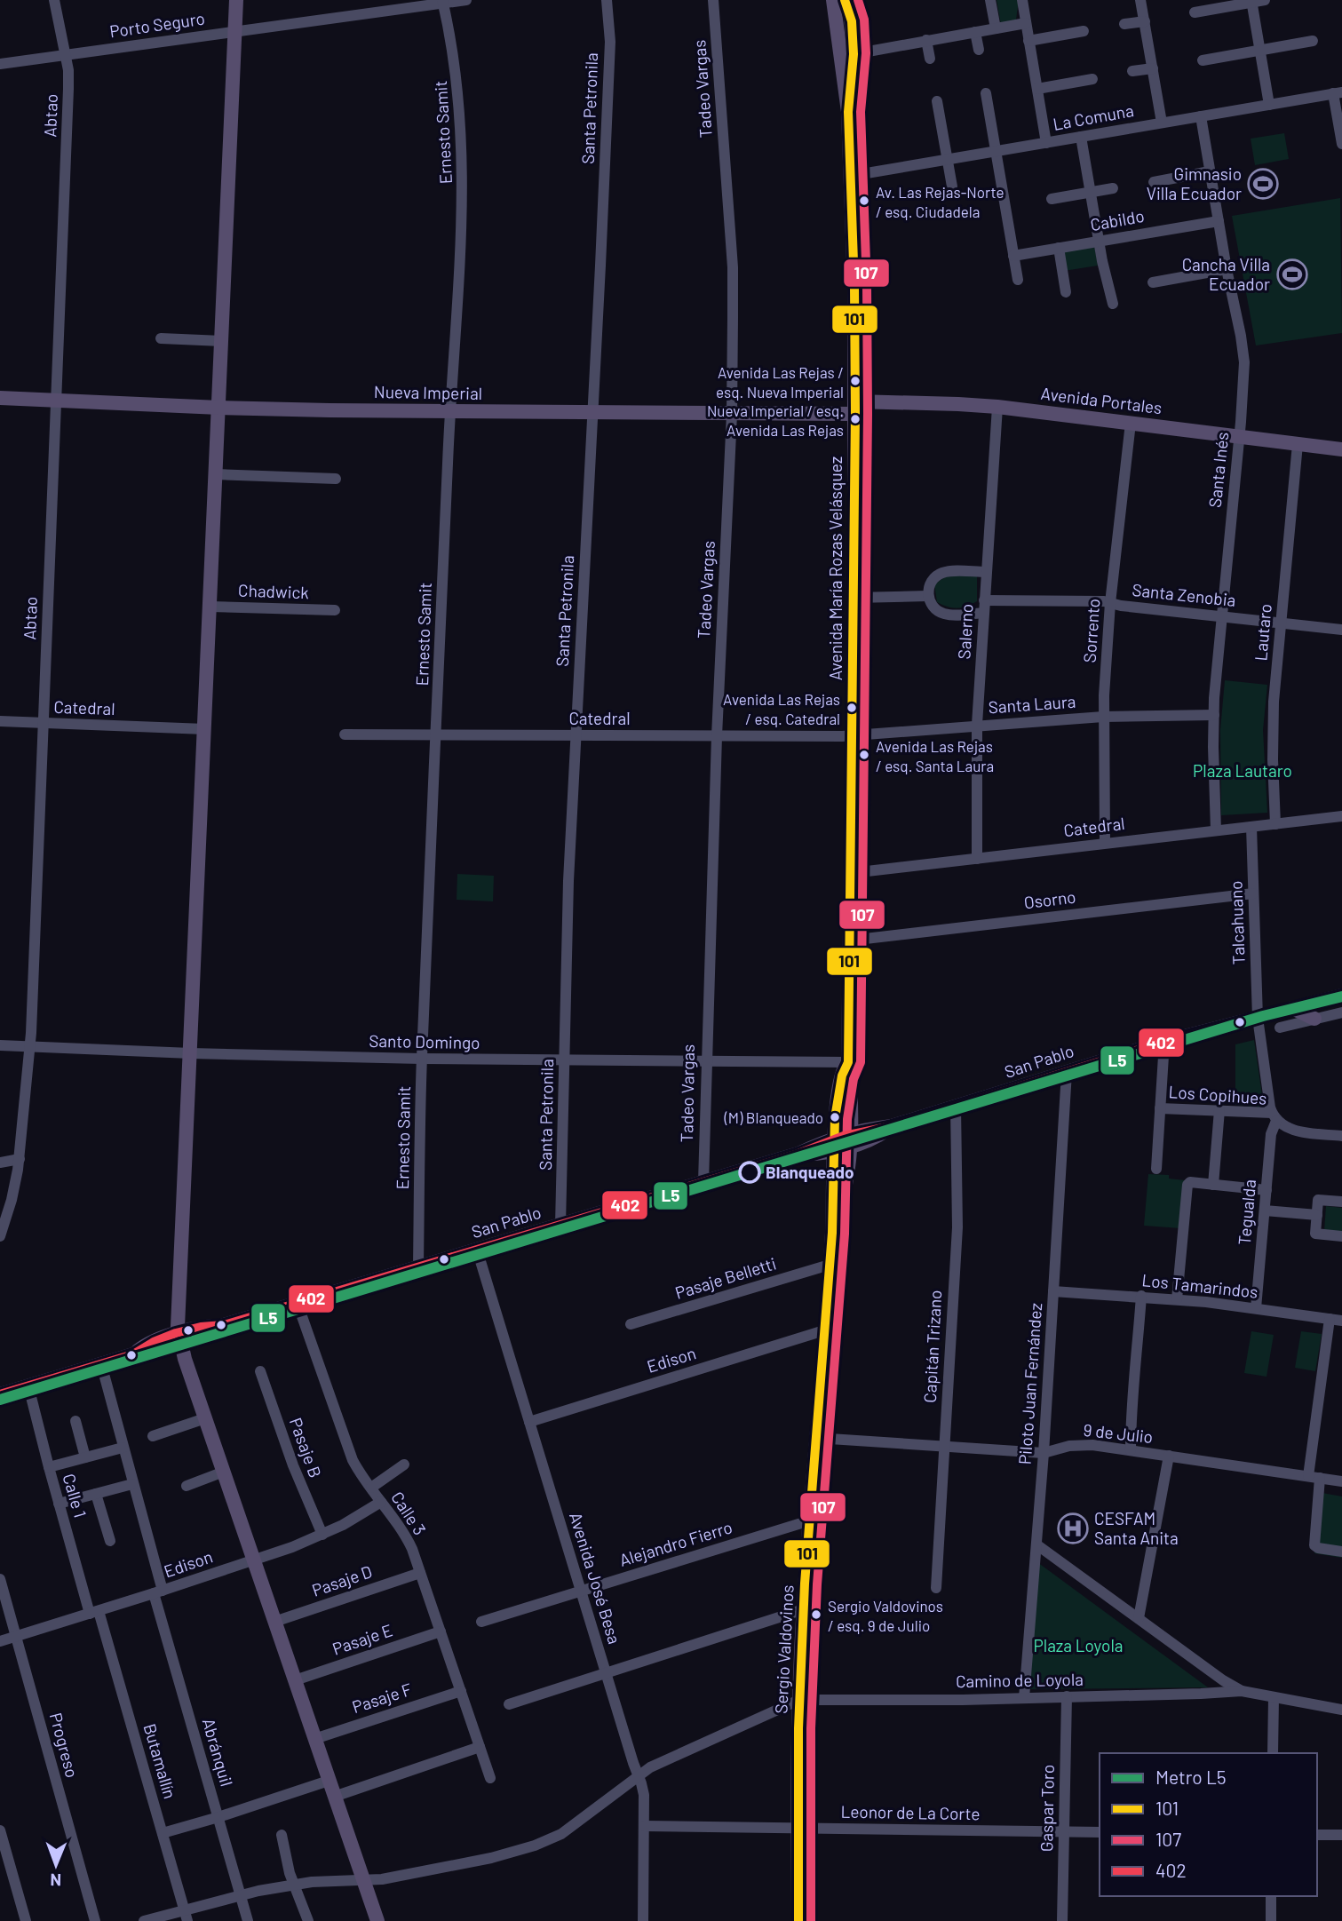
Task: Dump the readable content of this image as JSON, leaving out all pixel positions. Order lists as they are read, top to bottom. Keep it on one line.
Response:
{"streets":{"main road":["Nueva Imperial","Avenida Portales","Avenida María Rozas Velásquez","San Pablo","Sergio Valdovinos"],"street":["Porto Seguro","Tadeo Vargas","Santa Petronila","Abtao","La Comuna","Ernesto Samit","Cabildo","Santa Inés","Chadwick","Santa Zenobia","Sorrento","Salerno","Lautaro","Santa Laura","Catedral","Osorno","Talcahuano","Santo Domingo","Los Copihues","Tegualda","Pasaje Belletti","Los Tamarindos","Capitán Trizano","Edison","Piloto Juan Fernández","9 de Julio","Pasaje B","Calle 1","Calle 3","Alejandro Fierro","Avenida José Besa","Pasaje D","Pasaje E","Camino de Loyola","Pasaje F","Progreso","Abránquil","Butamallín","Gaspar Toro","Leonor de La Corte"]},"crossings":[["Porto Seguro","Abtao"],["Porto Seguro","Ernesto Samit"],["Tadeo Vargas","Nueva Imperial"],["Tadeo Vargas","Catedral"],["Tadeo Vargas","Santo Domingo"],["Tadeo Vargas","San Pablo"],["Santa Petronila","Nueva Imperial"],["Santa Petronila","Catedral"],["Santa Petronila","Santo Domingo"],["Santa Petronila","San Pablo"],["Abtao","Nueva Imperial"],["Abtao","Catedral"],["Abtao","Santo Domingo"],["La Comuna","Santa Inés"],["La Comuna","Avenida María Rozas Velásquez"],["Ernesto Samit","Nueva Imperial"],["Ernesto Samit","Catedral"],["Ernesto Samit","Santo Domingo"],["Ernesto Samit","San Pablo"],["Cabildo","Santa Inés"],["Nueva Imperial","Avenida Portales"],["Nueva Imperial","Avenida María Rozas Velásquez"],["Avenida Portales","Santa Inés"],["Avenida Portales","Avenida María Rozas Velásquez"],["Avenida Portales","Sorrento"],["Avenida Portales","Salerno"],["Avenida Portales","Lautaro"],["Santa Inés","Santa Zenobia"],["Santa Inés","Santa Laura"],["Santa Inés","Catedral"],["Avenida María Rozas Velásquez","Santa Laura"],["Avenida María Rozas Velásquez","Catedral"],["Avenida María Rozas Velásquez","Osorno"],["Avenida María Rozas Velásquez","Santo Domingo"],["Avenida María Rozas Velásquez","San Pablo"],["Avenida María Rozas Velásquez","Sergio Valdovinos"],["Santa Zenobia","Sorrento"],["Santa Zenobia","Salerno"],["Santa Zenobia","Lautaro"],["Sorrento","Santa Laura"],["Sorrento","Catedral"],["Salerno","Santa Laura"],["Salerno","Catedral"],["Lautaro","Catedral"],["Santa Laura","Catedral"],["Catedral","Talcahuano"],["Osorno","Talcahuano"],["Talcahuano","San Pablo"],["Talcahuano","Tegualda"],["San Pablo","Tegualda"],["San Pablo","Capitán Trizano"],["San Pablo","Piloto Juan Fernández"],["San Pablo","Calle 1"],["San Pablo","Calle 3"],["San Pablo","Avenida José Besa"],["San Pablo","Sergio Valdovinos"],["Los Copihues","Tegualda"],["Tegualda","Los Tamarindos"],["Pasaje Belletti","Sergio Valdovinos"],["Los Tamarindos","Piloto Juan Fernández"],["Capitán Trizano","9 de Julio"],["Edison","Pasaje B"],["Edison","Calle 1"],["Edison","Calle 3"],["Edison","Avenida José Besa"],["Edison","Sergio Valdovinos"],["Edison","Progreso"],["Edison","Abránquil"],["Edison","Butamallín"],["Piloto Juan Fernández","9 de Julio"],["Piloto Juan Fernández","Camino de Loyola"],["9 de Julio","Sergio Valdovinos"],["Calle 1","Butamallín"],["Calle 3","Pasaje D"],["Calle 3","Pasaje E"],["Calle 3","Pasaje F"],["Alejandro Fierro","Avenida José Besa"],["Alejandro Fierro","Sergio Valdovinos"],["Avenida José Besa","Leonor de La Corte"],["Sergio Valdovinos","Camino de Loyola"],["Sergio Valdovinos","Leonor de La Corte"],["Camino de Loyola","Gaspar Toro"],["Gaspar Toro","Leonor de La Corte"]],"parks":["Plaza Lautaro","Plaza Loyola"],"places":{"sports":["Gimnasio Villa Ecuador","Cancha Villa Ecuador"],"other":["Av. Las Rejas-Norte / esq. Ciudadela","Avenida Las Rejas / esq. Nueva Imperial","Nueva Imperial / esq. Avenida Las Rejas","Avenida Las Rejas / esq. Catedral","Avenida Las Rejas / esq. Santa Laura","(M) Blanqueado","Blanqueado","Sergio Valdovinos / esq. 9 de Julio"],"hospital":["CESFAM Santa Anita"]},"lines":["transit line 101","transit line 107","transit line 402","metro line L5"],"legend":["Metro L5","101","107","402"],"north":"bottom"}
